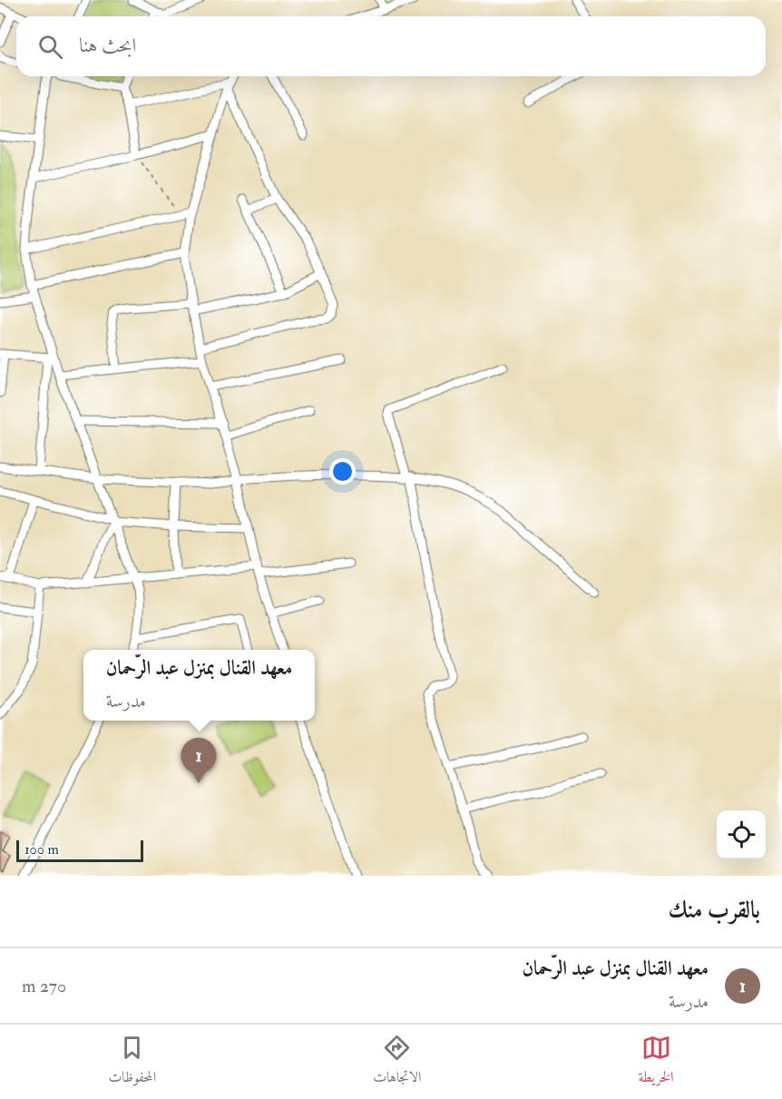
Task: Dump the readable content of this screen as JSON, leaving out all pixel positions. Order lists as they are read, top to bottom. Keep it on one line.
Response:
{"scale_bar":"100 m","page":{"search":"ابحث هنا","popup":["معهد القنال بمنزل عبد الرّحمان","مدرسة"],"pins":"1","scale":"100 m","heading":"بالقرب منك","list":[{"mark":"1","name":"معهد القنال بمنزل عبد الرّحمان","note":"مدرسة","value":"270 m"}],"nav":["الخريطة","الاتجاهات","المحفوظات"]}}
